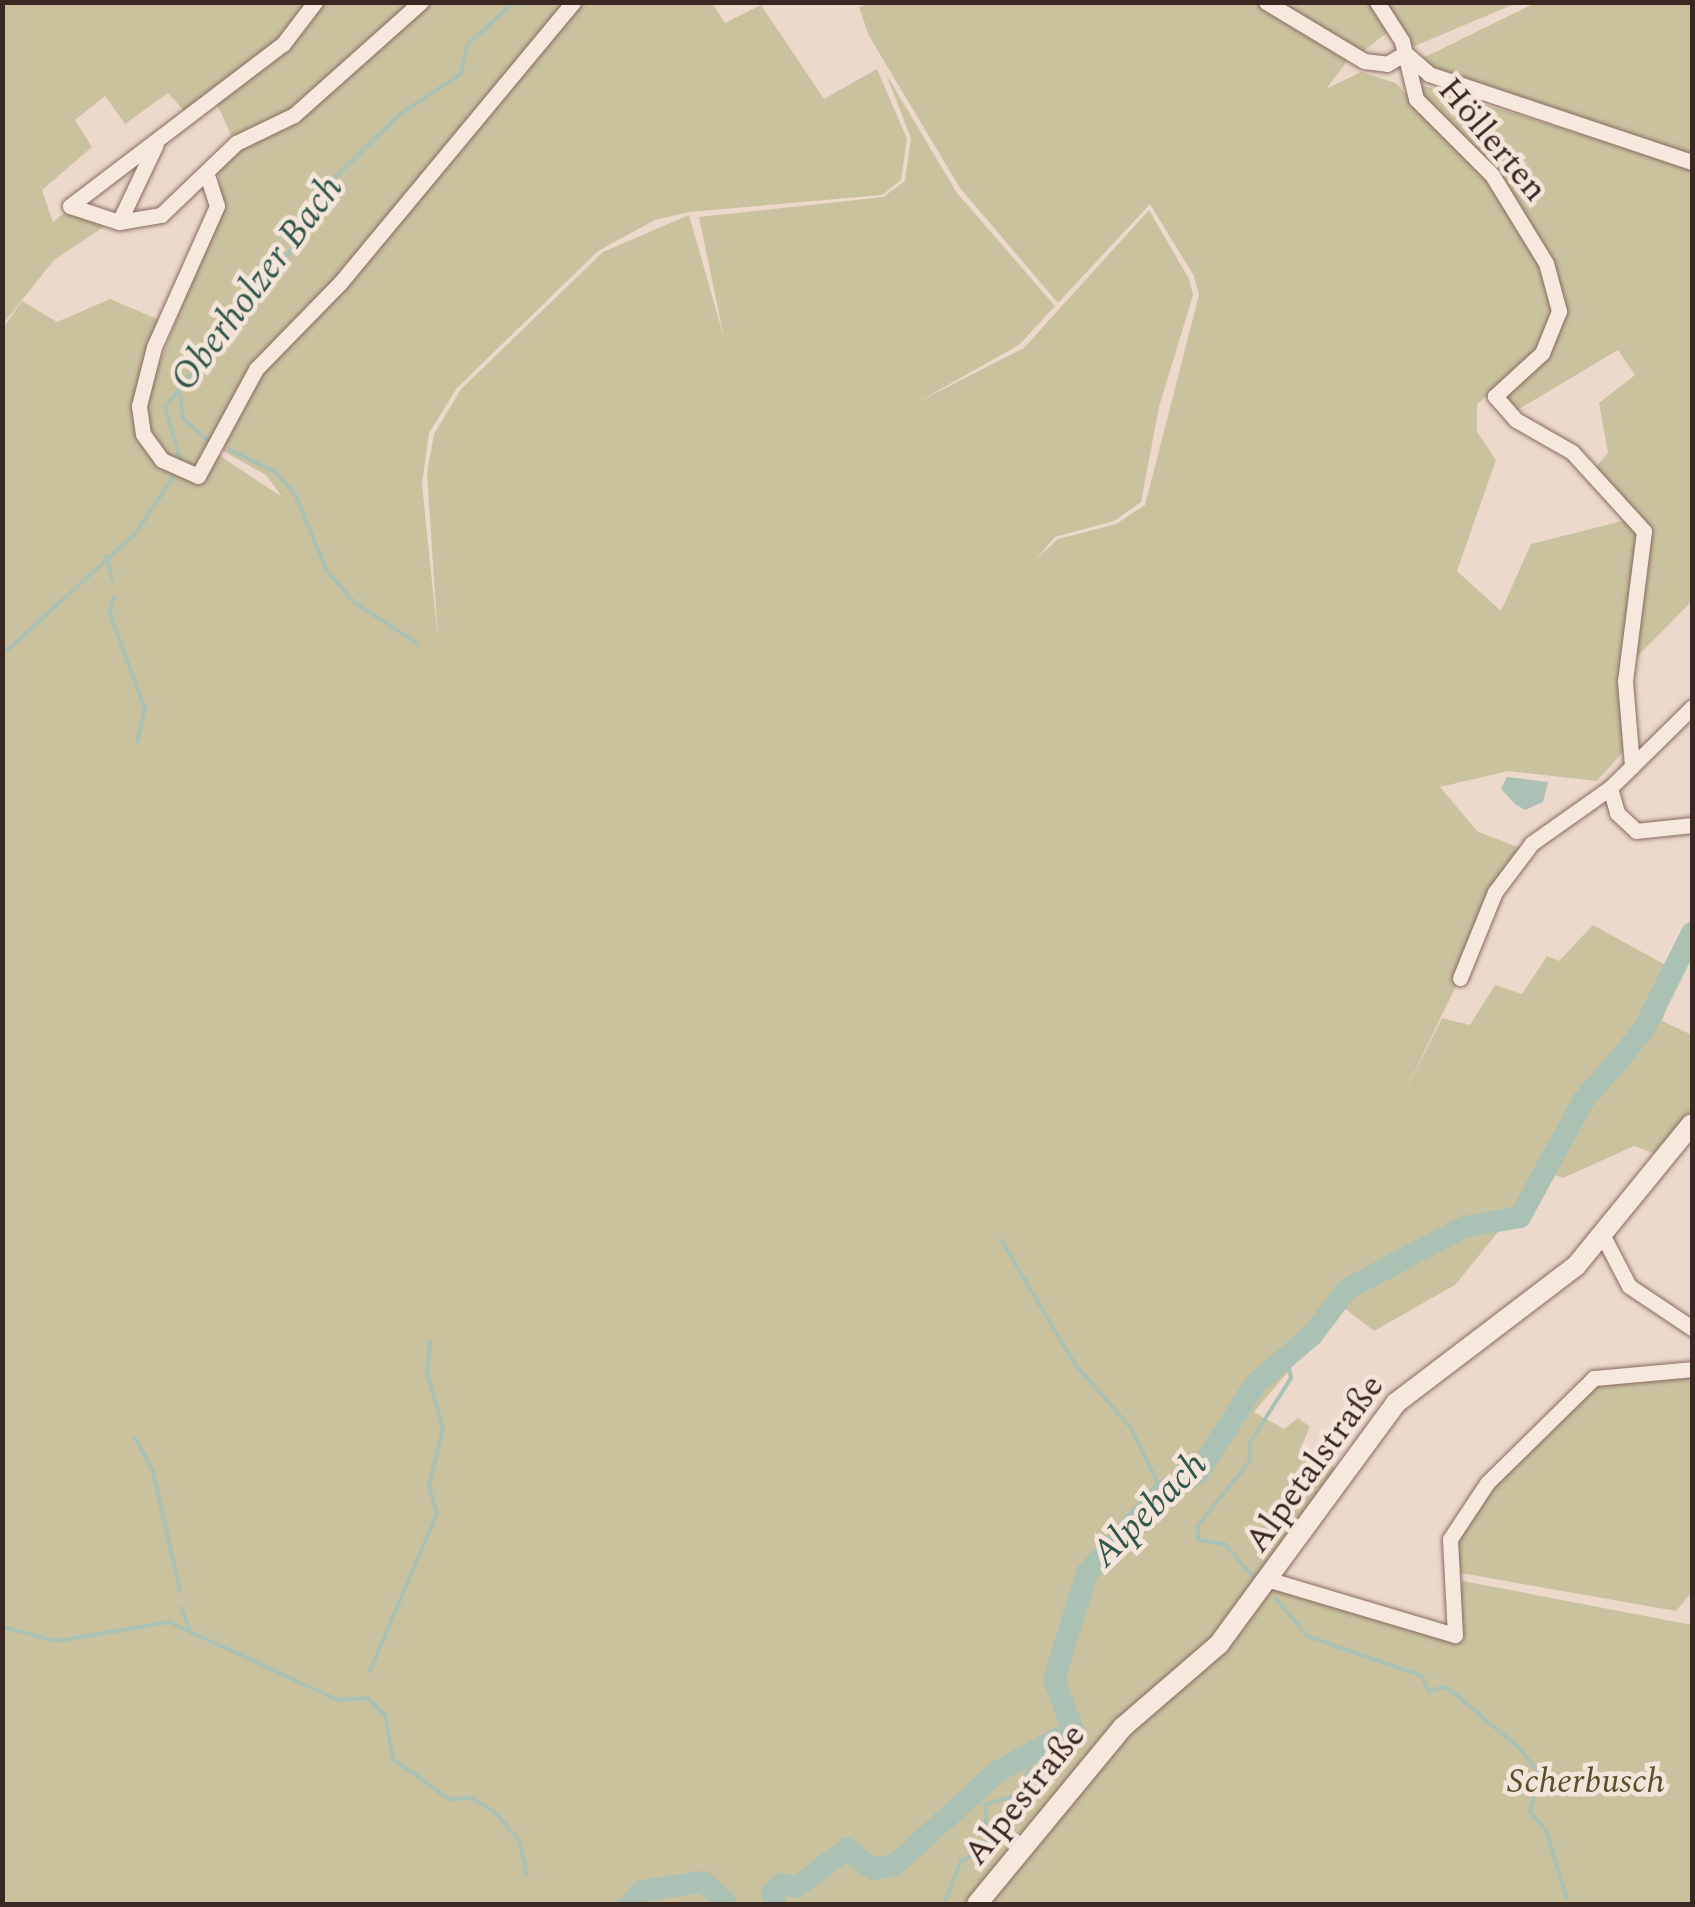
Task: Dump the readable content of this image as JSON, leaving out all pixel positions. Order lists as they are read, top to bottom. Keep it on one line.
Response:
{"streets":{"main road":["Alpetalstraße","Alpestraße"],"street":["Höllerten"]},"crossings":[["Alpetalstraße","Alpestraße"]],"water":["Oberholzer Bach","Alpebach"],"parks":["Scherbusch"]}
